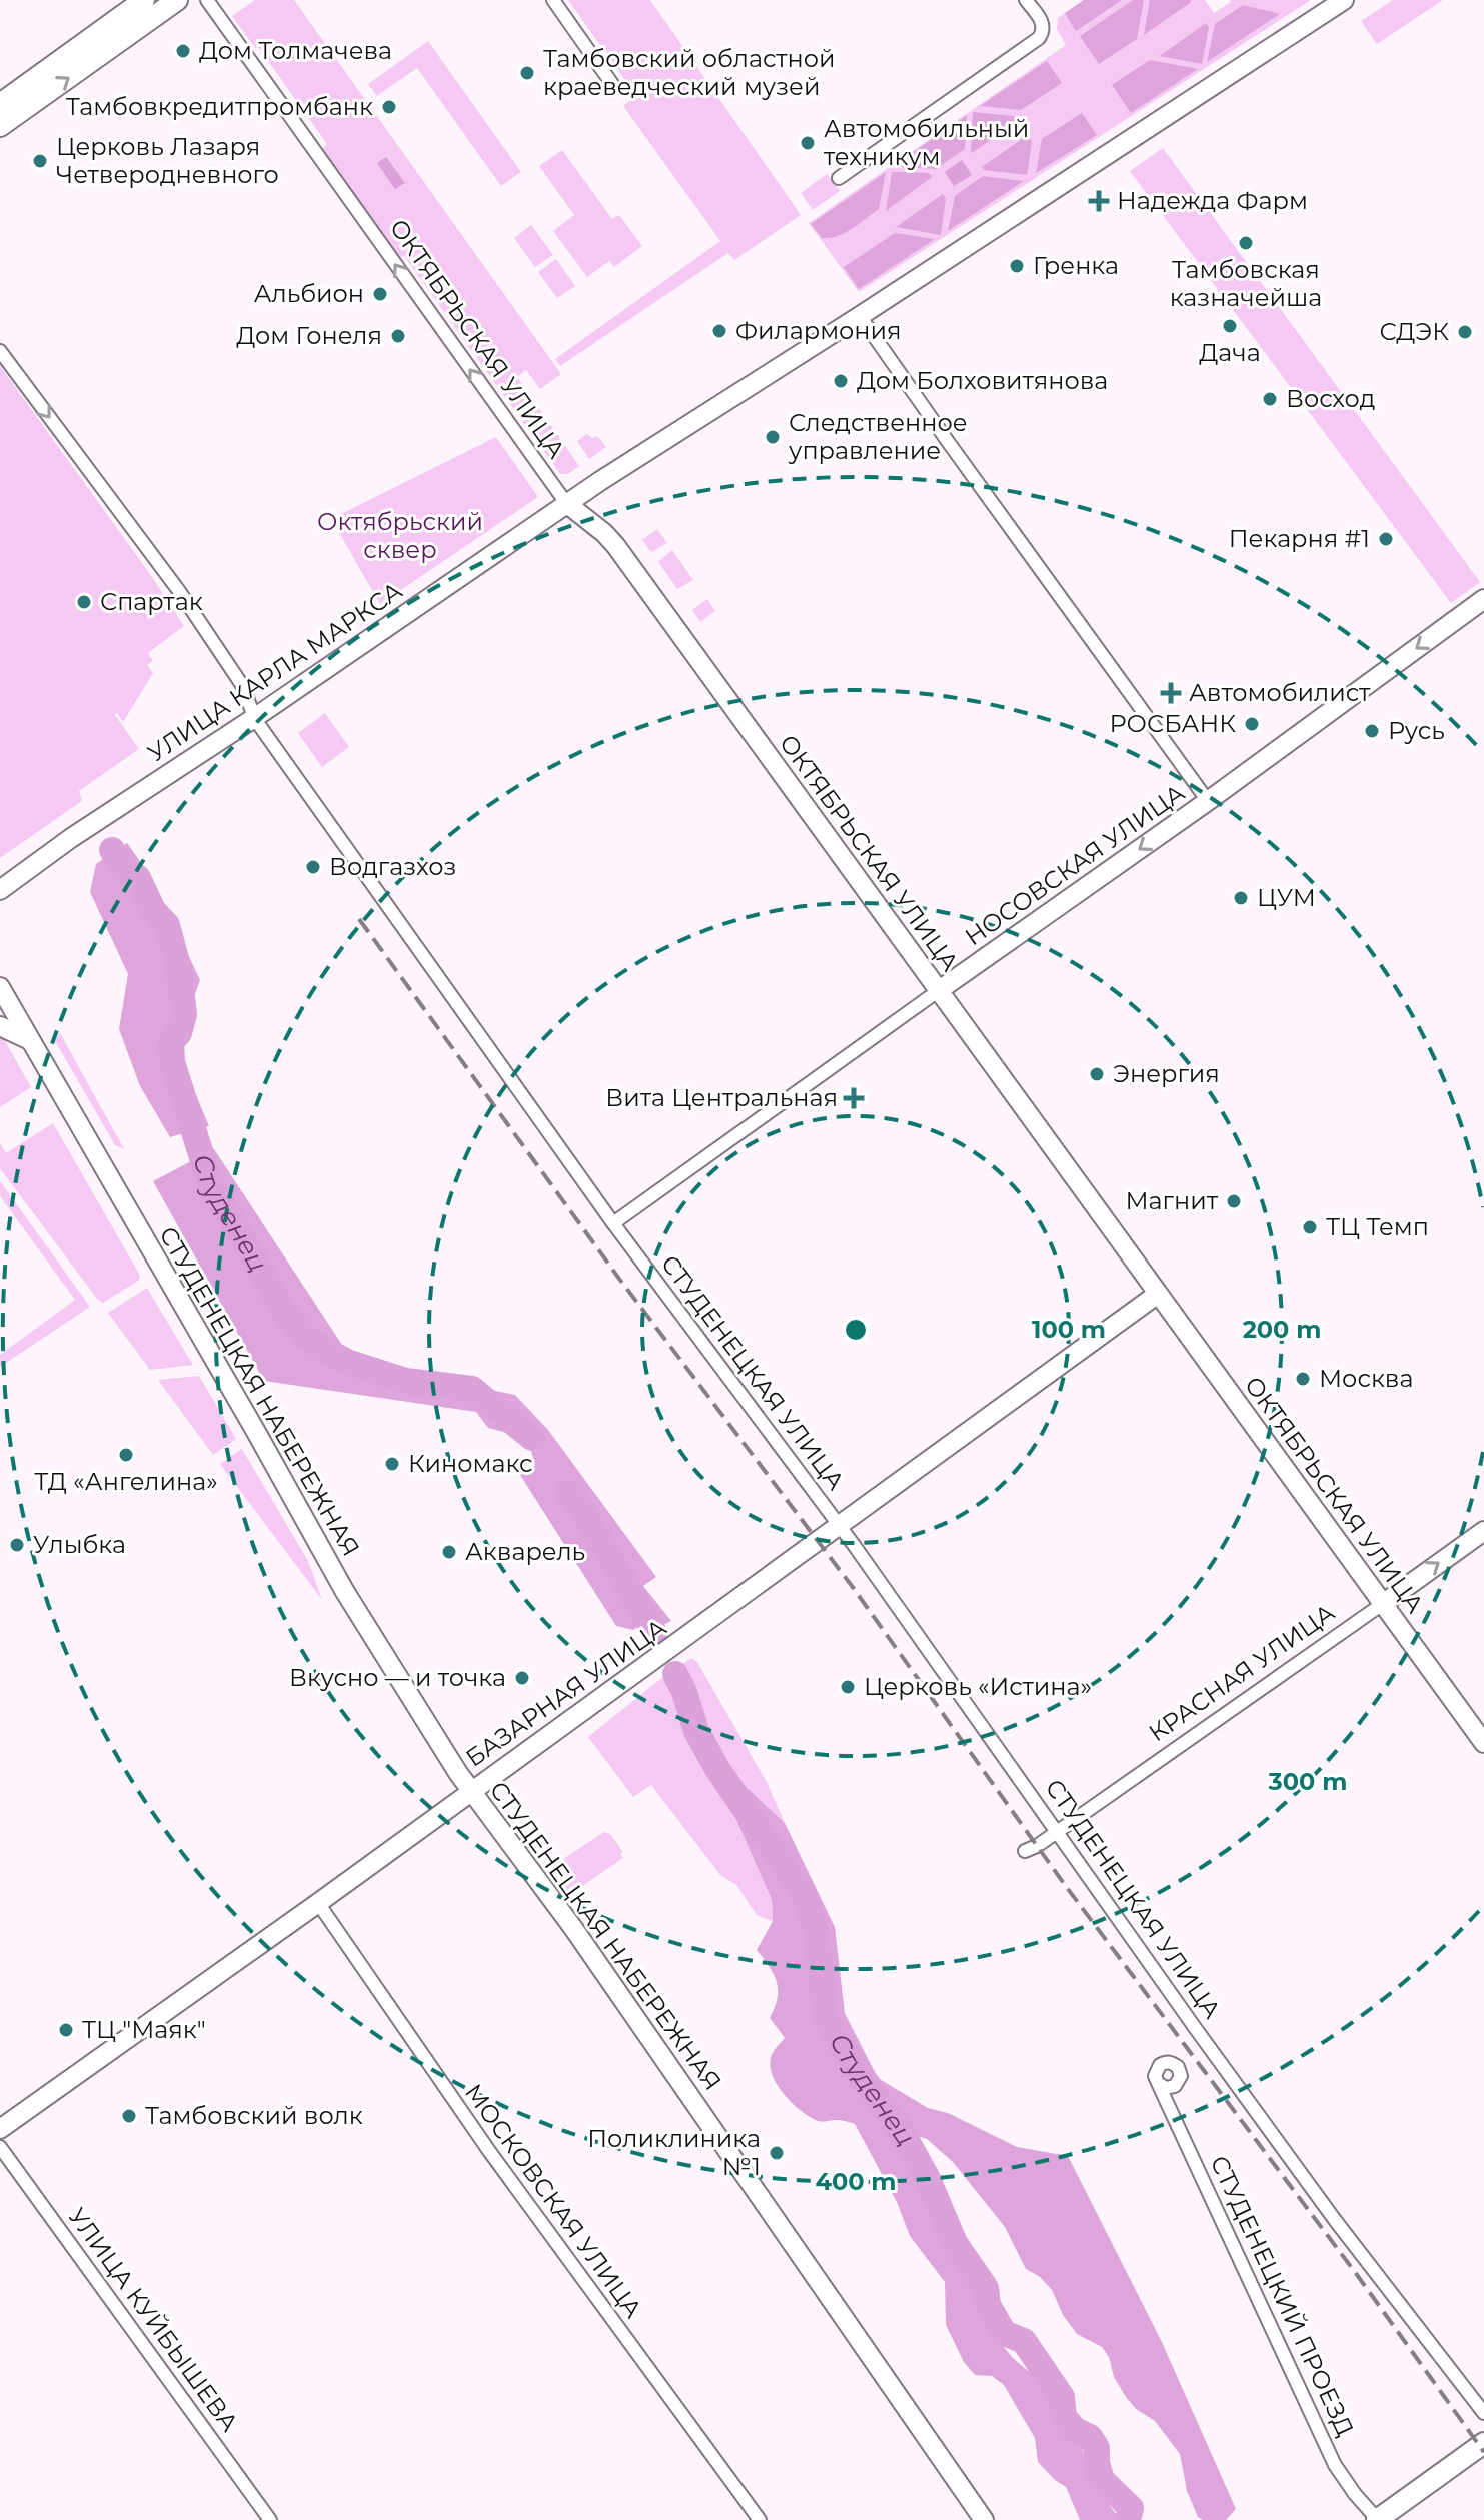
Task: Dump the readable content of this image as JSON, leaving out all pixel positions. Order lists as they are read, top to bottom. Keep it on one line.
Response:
{"streets":{"main road":["ОКТЯБРЬСКАЯ УЛИЦА","УЛИЦА КАРЛА МАРКСА","НОСОВСКАЯ УЛИЦА","СТУДЕНЕЦКАЯ НАБЕРЕЖНАЯ","КРАСНАЯ УЛИЦА","БАЗАРНАЯ УЛИЦА"],"street":["СТУДЕНЕЦКАЯ УЛИЦА","МОСКОВСКАЯ УЛИЦА","СТУДЕНЕЦКИЙ ПРОЕЗД","УЛИЦА КУЙБЫШЕВА"]},"crossings":[["ОКТЯБРЬСКАЯ УЛИЦА","УЛИЦА КАРЛА МАРКСА"],["ОКТЯБРЬСКАЯ УЛИЦА","НОСОВСКАЯ УЛИЦА"],["ОКТЯБРЬСКАЯ УЛИЦА","КРАСНАЯ УЛИЦА"],["ОКТЯБРЬСКАЯ УЛИЦА","БАЗАРНАЯ УЛИЦА"],["УЛИЦА КАРЛА МАРКСА","СТУДЕНЕЦКАЯ УЛИЦА"],["НОСОВСКАЯ УЛИЦА","СТУДЕНЕЦКАЯ УЛИЦА"],["СТУДЕНЕЦКАЯ УЛИЦА","КРАСНАЯ УЛИЦА"],["СТУДЕНЕЦКАЯ УЛИЦА","БАЗАРНАЯ УЛИЦА"],["СТУДЕНЕЦКАЯ НАБЕРЕЖНАЯ","БАЗАРНАЯ УЛИЦА"],["БАЗАРНАЯ УЛИЦА","МОСКОВСКАЯ УЛИЦА"]],"one_way":["НОСОВСКАЯ УЛИЦА"],"water":["Студенец"],"parks":["Октябрьский сквер"],"places":{"other":["Дом Толмачева","Тамбовский областной краеведческий музей","Тамбовкредитпромбанк","Автомобильный техникум","Церковь Лазаря Четверодневного","Тамбовская казначейша","Гренка","Альбион","Дача","Филармония","СДЭК","Дом Гонеля","Дом Болховитянова","Восход","Следственное управление","Пекарня #1","Спартак","РОСБАНК","Русь","Водгазхоз","ЦУМ","Энергия","Магнит","ТЦ Темп","Москва","ТД «Ангелина»","Киномакс","Улыбка","Акварель","Вкусно — и точка","Церковь «Истина»","ТЦ \"Маяк\"","Тамбовский волк","Поликлиника №1"],"health":["Надежда Фарм","Автомобилист","Вита Центральная"]},"rings":["100 m","200 m","300 m","400 m"]}
